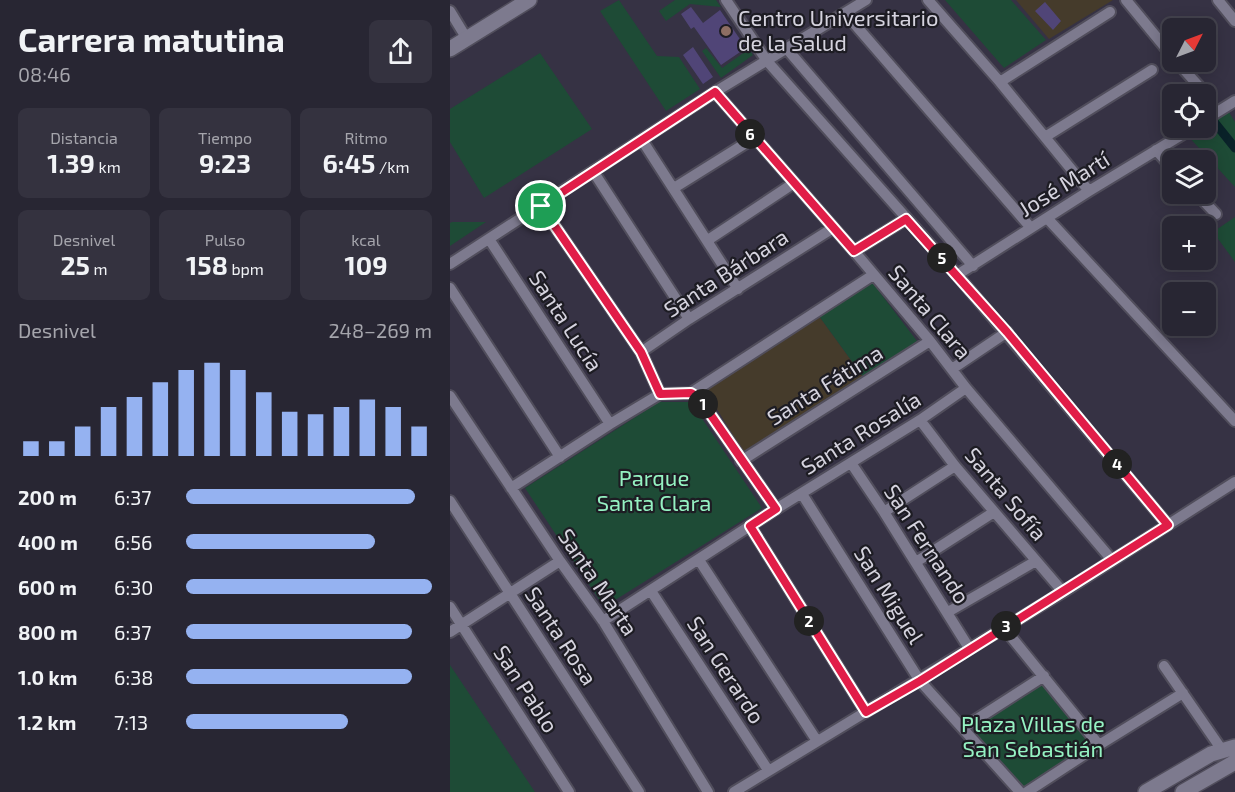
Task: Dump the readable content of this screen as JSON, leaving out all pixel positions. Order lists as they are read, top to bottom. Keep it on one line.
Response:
{"streets":{"street":["José Martí","Santa Bárbara","Santa Clara","Santa Lucía","Santa Fátima","Santa Rosalía","Santa Sofía","San Fernando","Santa Marta","San Miguel","Santa Rosa","San Gerardo","San Pablo"]},"crossings":[["Santa Bárbara","Santa Clara"],["Santa Clara","Santa Fátima"],["Santa Clara","Santa Rosalía"],["Santa Rosalía","Santa Sofía"],["Santa Rosalía","San Fernando"],["Santa Rosalía","Santa Marta"],["Santa Rosalía","San Miguel"],["Santa Rosalía","San Gerardo"]],"parks":["Parque Santa Clara","Plaza Villas de San Sebastián"],"places":["Centro Universitario de la Salud"],"north":"top right","page":{"heading":["Carrera matutina","08:46"],"map_buttons":["+","−"],"stats":[["Distancia","1.39 km"],["Tiempo","9:23"],["Ritmo","6:45 /km"],["Desnivel","25 m"],["Pulso","158 bpm"],["kcal","109"]],"pins":["6","5","1","4","2","3"],"chart":["Desnivel","248–269 m"],"list":[{"name":"200 m","note":"6:37"},{"name":"400 m","note":"6:56"},{"name":"600 m","note":"6:30"},{"name":"800 m","note":"6:37"},{"name":"1.0 km","note":"6:38"},{"name":"1.2 km","note":"7:13"}]}}
